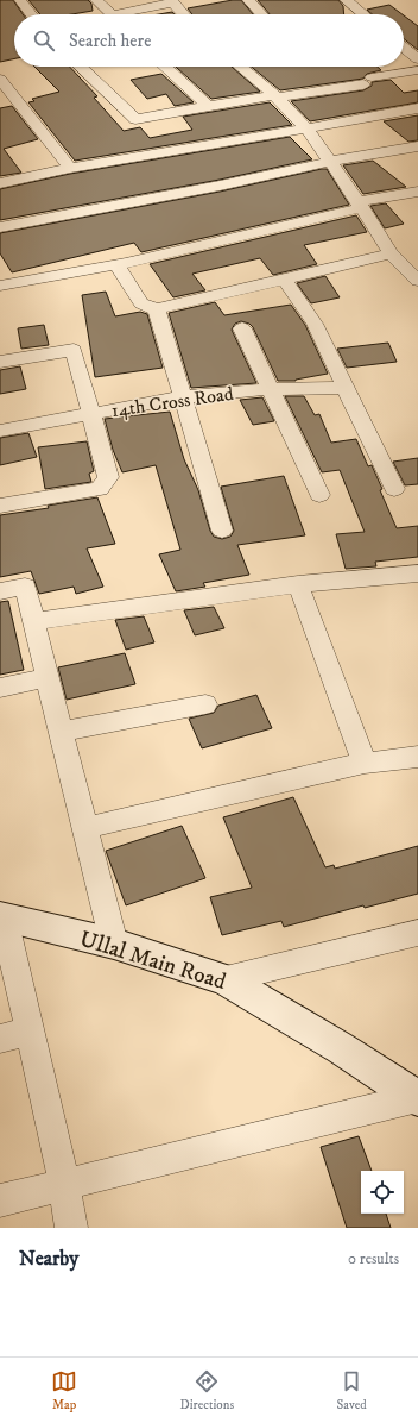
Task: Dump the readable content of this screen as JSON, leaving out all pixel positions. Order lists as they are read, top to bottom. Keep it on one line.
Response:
{"streets":{"main road":["Ullal Main Road"],"street":["14th Cross Road"]},"page":{"search":"Search here","heading":["Nearby","0 results"],"nav":["Map","Directions","Saved"]}}
